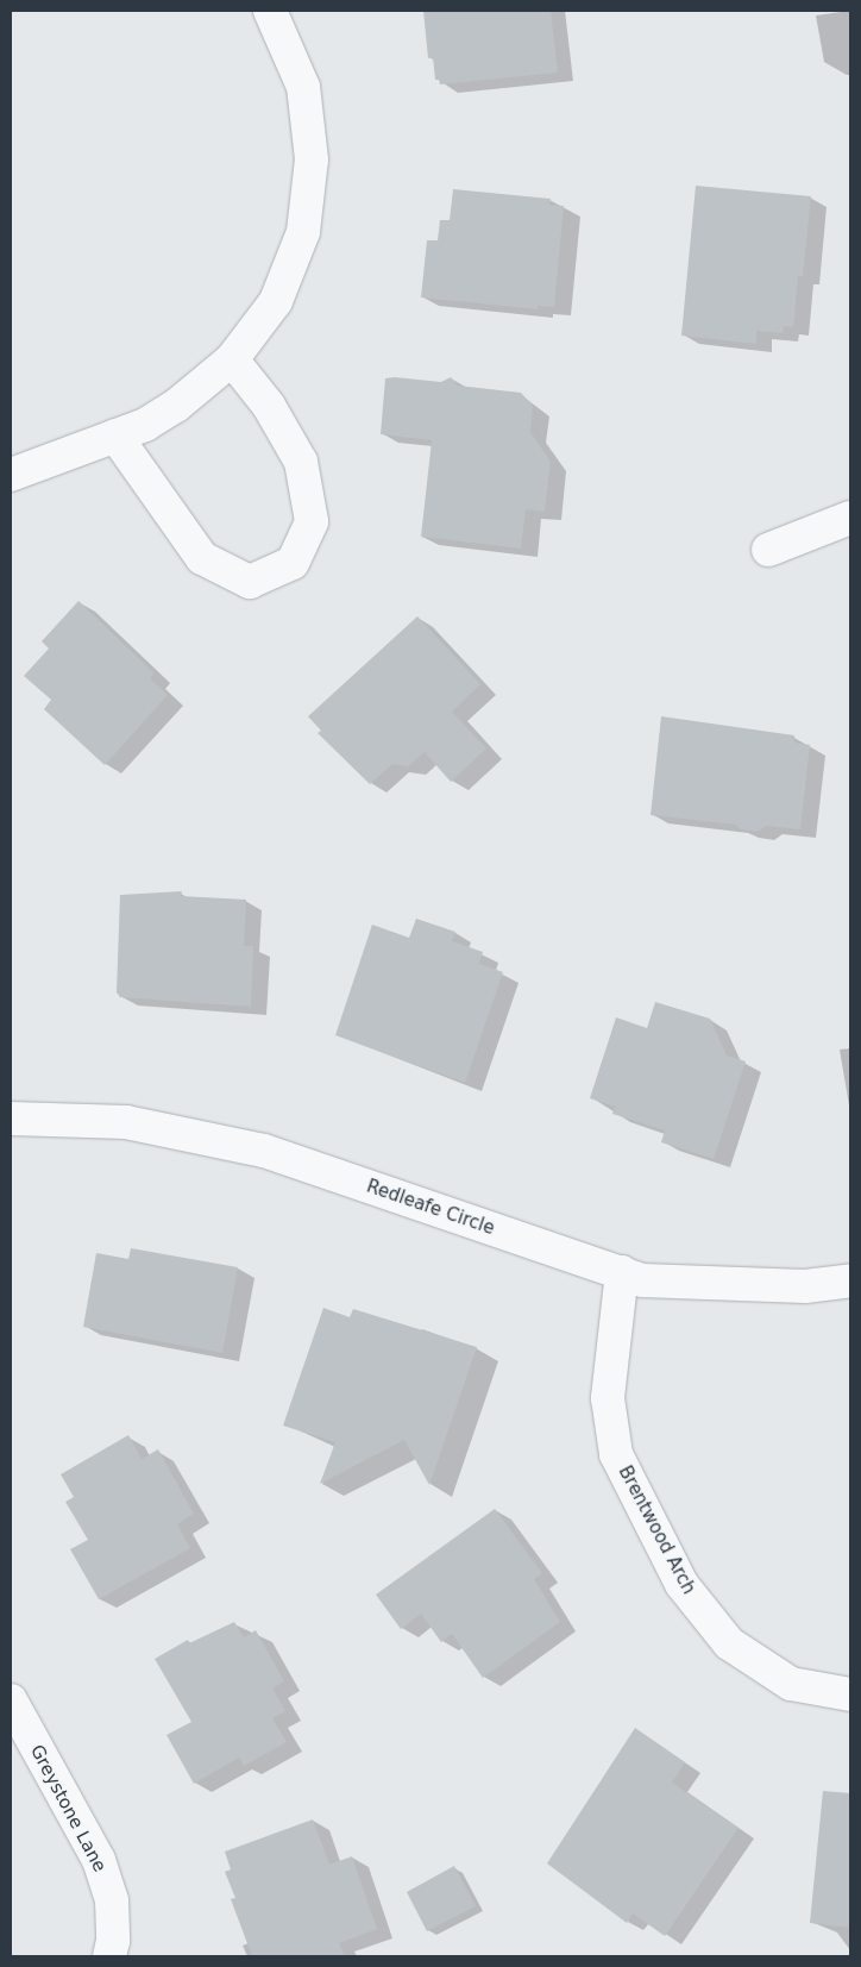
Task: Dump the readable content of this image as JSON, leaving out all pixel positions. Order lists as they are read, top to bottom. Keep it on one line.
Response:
{"streets":{"street":["Redleafe Circle","Brentwood Arch","Greystone Lane"]},"crossings":[["Redleafe Circle","Brentwood Arch"]]}
